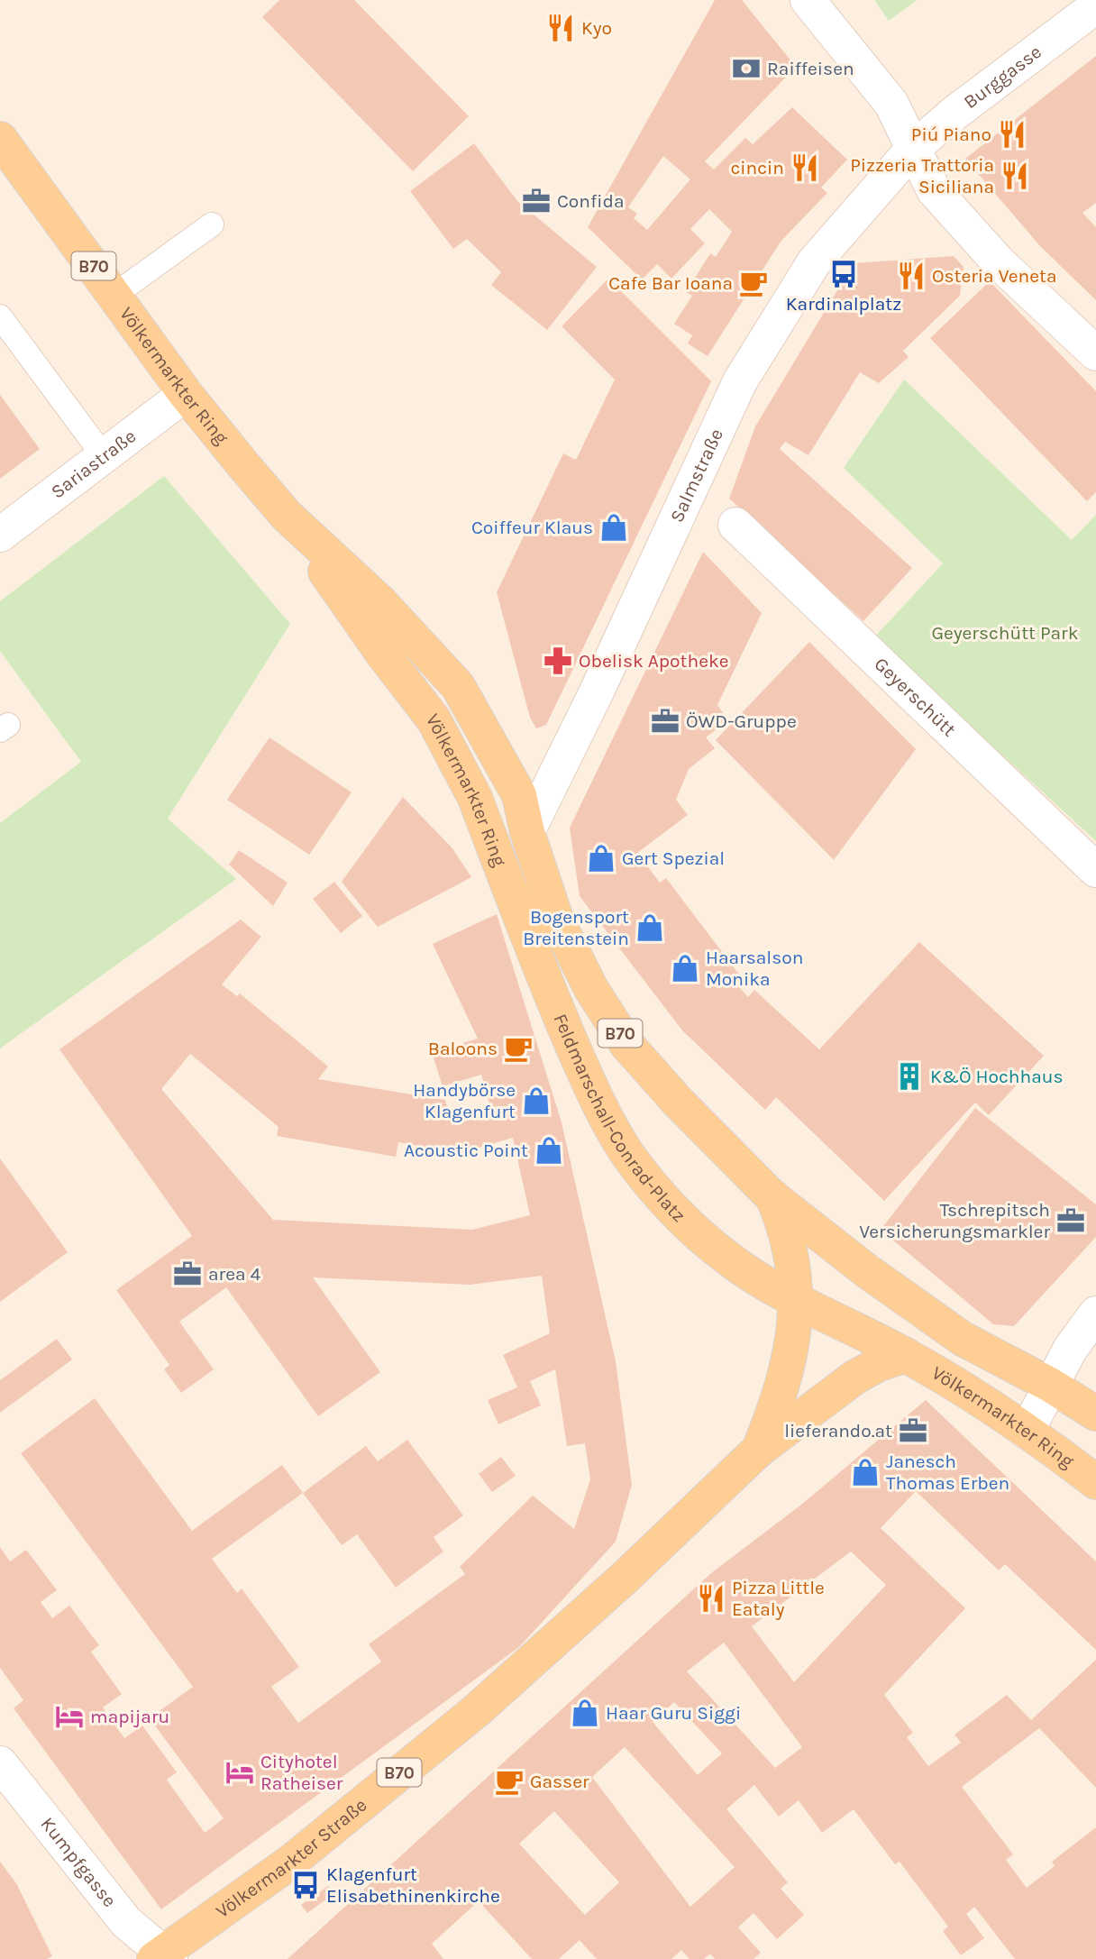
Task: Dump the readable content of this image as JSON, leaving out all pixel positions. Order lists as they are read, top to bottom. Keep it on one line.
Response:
{"streets":{"main road":["B70","Völkermarkter Ring","Feldmarschall-Conrad-Platz","Völkermarkter Straße"],"street":["Burggasse","Sariastraße","Salmstraße","Geyerschütt","Kumpfgasse"]},"crossings":[["Burggasse","Salmstraße"],["B70","Völkermarkter Ring"],["B70","Salmstraße"],["B70","Feldmarschall-Conrad-Platz"],["B70","Völkermarkter Straße"],["Völkermarkter Ring","Sariastraße"],["Völkermarkter Ring","Salmstraße"],["Völkermarkter Ring","Feldmarschall-Conrad-Platz"],["Völkermarkter Straße","Kumpfgasse"]],"parks":["Geyerschütt Park"],"places":{"restaurant":["Kyo","Piú Piano","cincin","Pizzeria Trattoria Siciliana","Osteria Veneta","Pizza Little Eataly"],"bank":["Raiffeisen"],"office":["Confida","ÖWD-Gruppe","Tschrepitsch Versicherungsmarkler","area 4","lieferando.at"],"bus stop":["Kardinalplatz","Klagenfurt Elisabethinenkirche"],"cafe":["Cafe Bar Ioana","Baloons","Gasser"],"shop":["Coiffeur Klaus","Gert Spezial","Bogensport Breitenstein","Haarsalson Monika","Handybörse Klagenfurt","Acoustic Point","Janesch Thomas Erben","Haar Guru Siggi"],"pharmacy":["Obelisk Apotheke"],"building":["K&Ö Hochhaus"],"hotel":["mapijaru","Cityhotel Ratheiser"]}}
